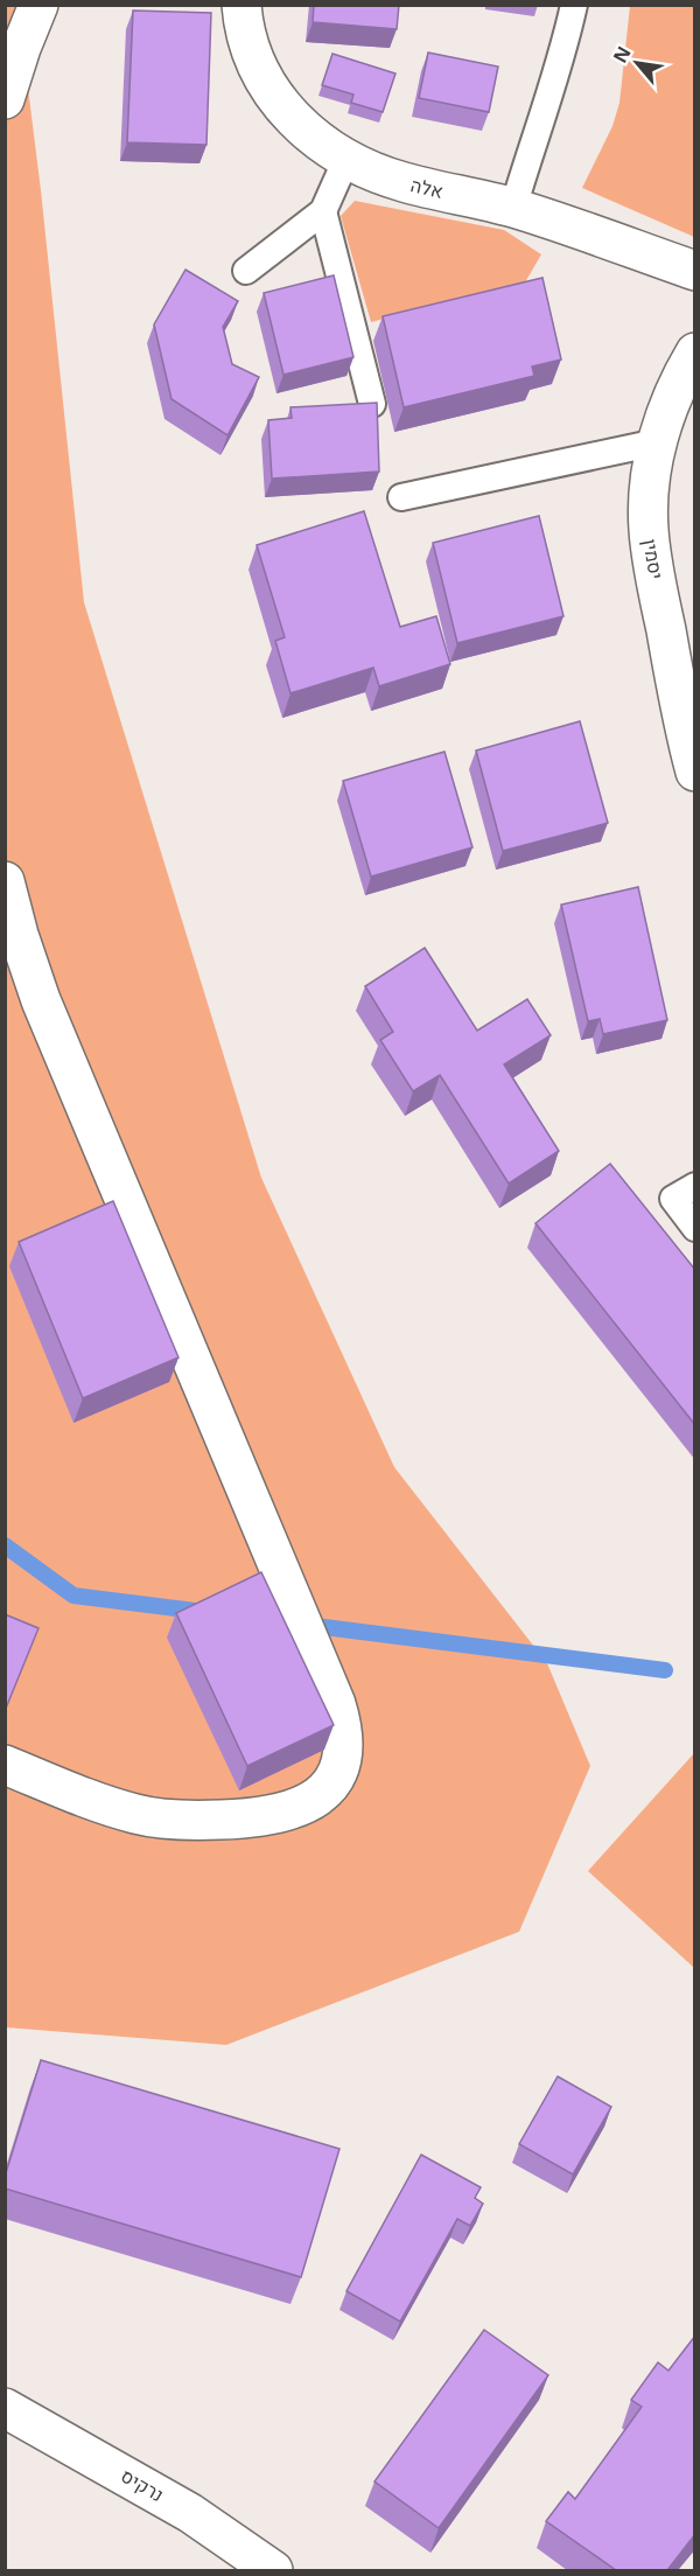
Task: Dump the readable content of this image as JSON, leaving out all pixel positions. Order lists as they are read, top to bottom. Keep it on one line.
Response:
{"streets":{"street":["אלה","יסמין","נרקיס"]},"north":"top left"}
